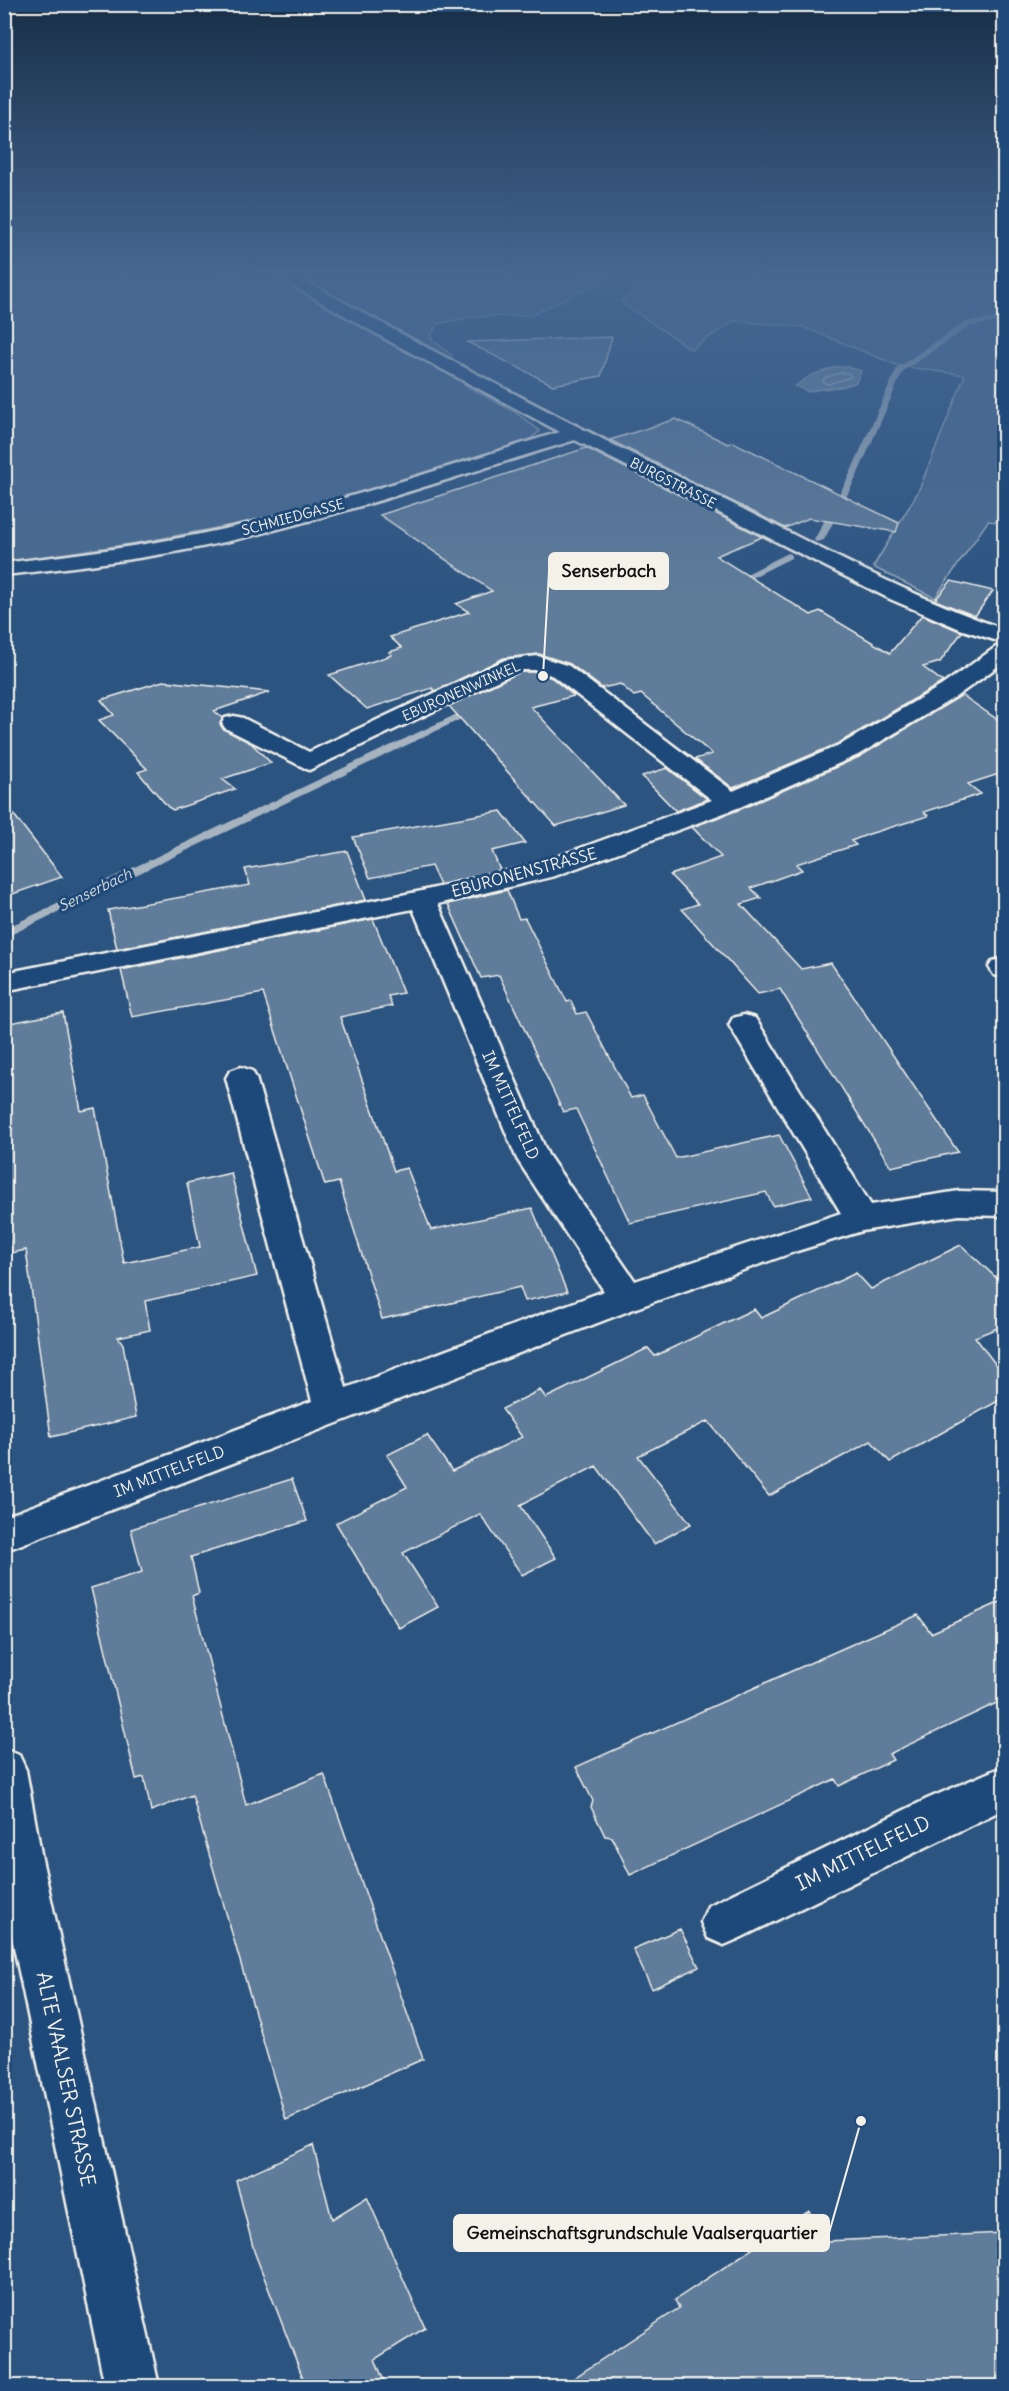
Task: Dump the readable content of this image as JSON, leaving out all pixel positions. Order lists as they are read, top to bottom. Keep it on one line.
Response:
{"streets":{"street":["BURGSTRASSE","SCHMIEDGASSE","EBURONENWINKEL","EBURONENSTRASSE","IM MITTELFELD","ALTE VAALSER STRASSE"]},"crossings":[["BURGSTRASSE","SCHMIEDGASSE"],["EBURONENWINKEL","EBURONENSTRASSE"],["EBURONENSTRASSE","IM MITTELFELD"]],"water":["Senserbach"],"places":["Senserbach","Gemeinschaftsgrundschule Vaalserquartier"]}
